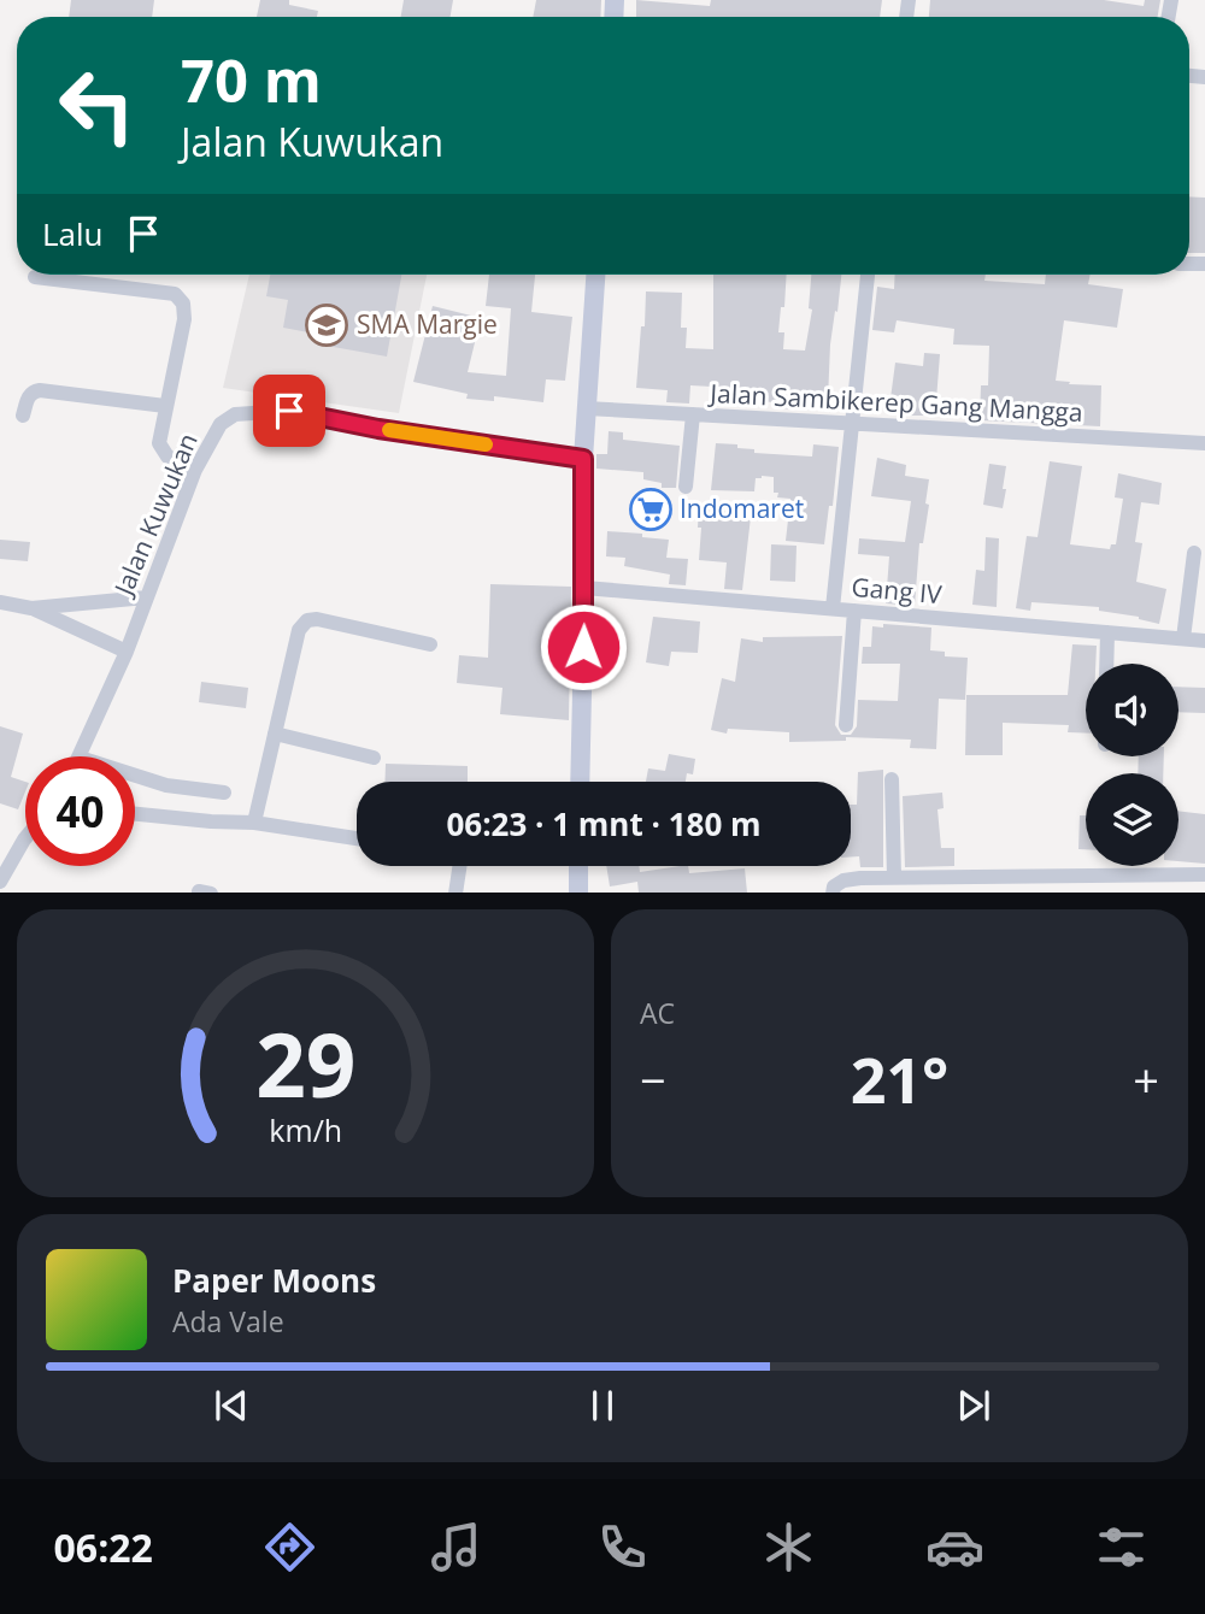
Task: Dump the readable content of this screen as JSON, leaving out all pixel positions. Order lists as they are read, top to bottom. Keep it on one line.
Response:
{"streets":{"street":["Jalan Sambikerep Gang Mangga","Jalan Kuwukan","Gang IV"]},"places":{"school or university":["SMA Margie"],"supermarket":["Indomaret"]},"page":{"turn":["70 m","Jalan Kuwukan"],"then":"Lalu","limit":"40","trip":"06:23 · 1 mnt · 180 m","tile":"AC","heat":["−","21°","+"],"song":["Paper Moons","Ada Vale"],"tabs":"06:22","gauge":["29","km/h"]}}
